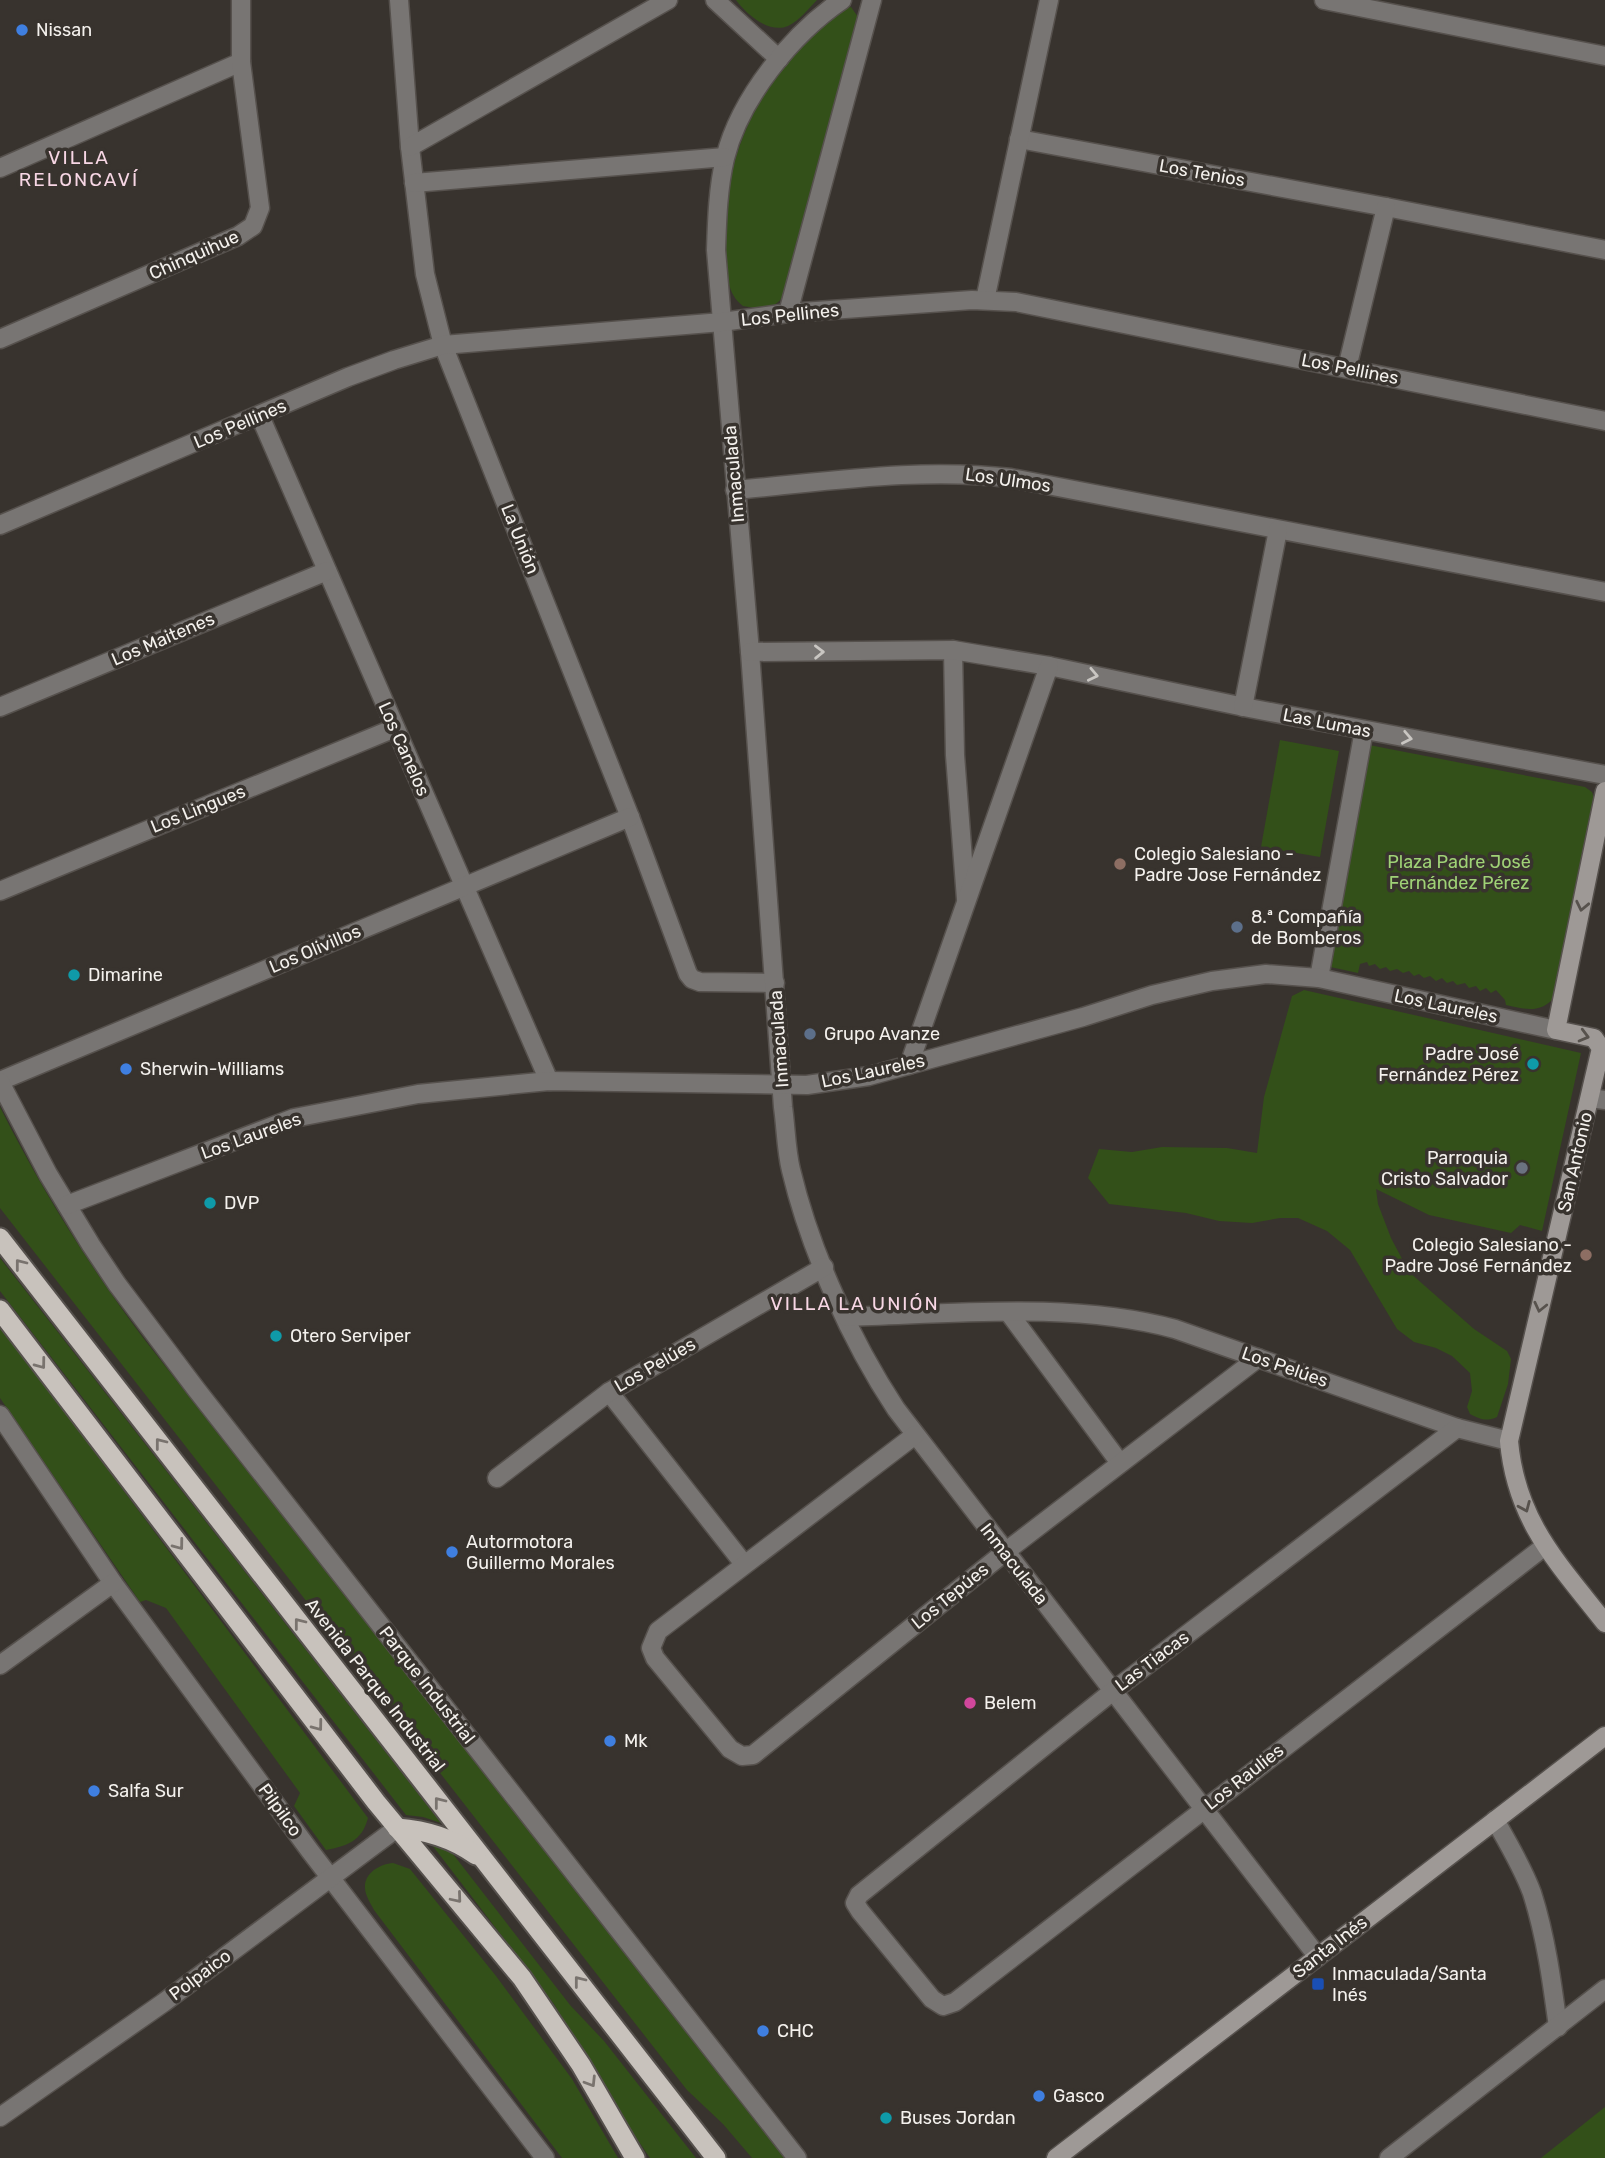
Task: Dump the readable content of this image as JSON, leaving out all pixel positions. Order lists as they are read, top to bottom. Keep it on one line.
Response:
{"streets":{"highway":["Avenida Parque Industrial"],"main road":["San Antonio","Santa Inés"],"street":["Los Tenios","Chinquihue","Los Pellines","Inmaculada","Los Ulmos","La Unión","Los Maitenes","Las Lumas","Los Canelos","Los Lingues","Los Olivillos","Los Laureles","Los Pelúes","Los Tepúes","Las Tiacas","Parque Industrial","Los Raulies","Pilpilco","Polpaico"]},"crossings":[["Los Pellines","Inmaculada"],["Los Pellines","La Unión"],["Los Pellines","Los Canelos"],["Inmaculada","Los Ulmos"],["Inmaculada","La Unión"],["Inmaculada","Las Lumas"],["Inmaculada","Los Laureles"],["Inmaculada","Los Pelúes"],["Inmaculada","Los Tepúes"],["Inmaculada","Las Tiacas"],["Inmaculada","Los Raulies"],["Inmaculada","Santa Inés"],["La Unión","Los Olivillos"],["Los Maitenes","Los Canelos"],["Los Canelos","Los Lingues"],["Los Canelos","Los Olivillos"],["Los Canelos","Los Laureles"],["Los Olivillos","Parque Industrial"],["Los Laureles","San Antonio"],["Los Laureles","Parque Industrial"],["San Antonio","Los Pelúes"],["Los Pelúes","Los Tepúes"],["Los Pelúes","Las Tiacas"],["Las Tiacas","Los Raulies"],["Pilpilco","Polpaico"]],"one_way":["Las Lumas"],"districts":["VILLA RELONCAVÍ","VILLA LA UNIÓN"],"parks":["Plaza Padre José Fernández Pérez"],"places":{"other":["Nissan","Colegio Salesiano - Padre Jose Fernández","8.ª Compañía de Bomberos","Dimarine","Grupo Avanze","Padre José Fernández Pérez","Sherwin-Williams","Parroquia Cristo Salvador","DVP","Colegio Salesiano - Padre José Fernández","Otero Serviper","Autormotora Guillermo Morales","Belem","Mk","Salfa Sur","CHC","Gasco","Buses Jordan"],"transit":["Inmaculada/Santa Inés"]}}
